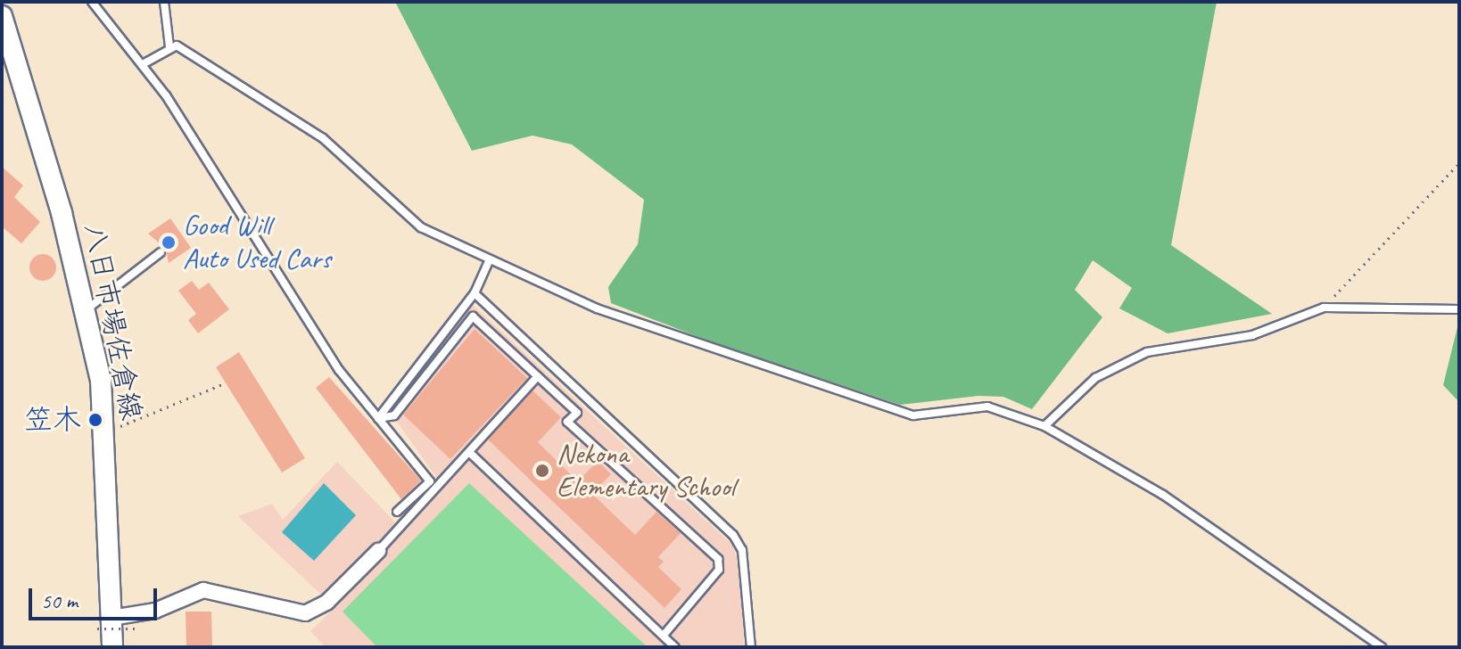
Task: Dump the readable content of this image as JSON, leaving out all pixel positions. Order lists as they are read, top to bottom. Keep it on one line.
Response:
{"streets":{"main road":["八日市場佐倉線"]},"places":["Good Will Auto Used Cars","笠木","Nekona Elementary School"],"scale_bar":"50 m"}
